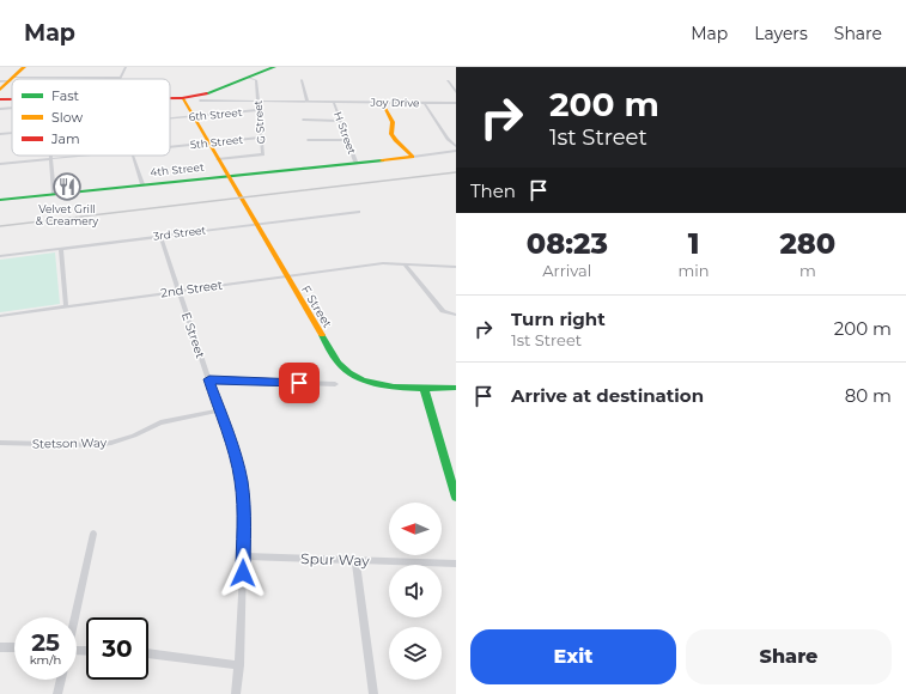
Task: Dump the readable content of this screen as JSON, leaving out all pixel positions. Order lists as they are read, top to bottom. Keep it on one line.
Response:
{"streets":{"main road":["4th Street","F Street"],"street":["Joy Drive","6th Street","G Street","H Street","5th Street","3rd Street","2nd Street","E Street","Stetson Way","Spur Way"]},"crossings":[["Joy Drive","G Street"],["Joy Drive","H Street"],["6th Street","G Street"],["6th Street","F Street"],["G Street","5th Street"],["G Street","F Street"],["H Street","4th Street"],["5th Street","F Street"],["4th Street","F Street"],["3rd Street","F Street"],["3rd Street","E Street"],["2nd Street","F Street"],["2nd Street","E Street"],["E Street","Stetson Way"],["E Street","Spur Way"]],"places":{"restaurant":["Velvet Grill & Creamery"]},"legend":["Fast","Slow","Jam"],"north":"left","page":{"header":"Map","nav":["Map","Layers","Share"],"turn":["200 m","1st Street"],"then":"Then","eta":["08:23","Arrival","1","min","280","m"],"list":[{"name":"Turn right","note":"1st Street","value":"200 m"},{"name":"Arrive at destination","value":"80 m"}],"speed":"25 km/h","limit":"30","buttons":["Exit","Share"]}}
